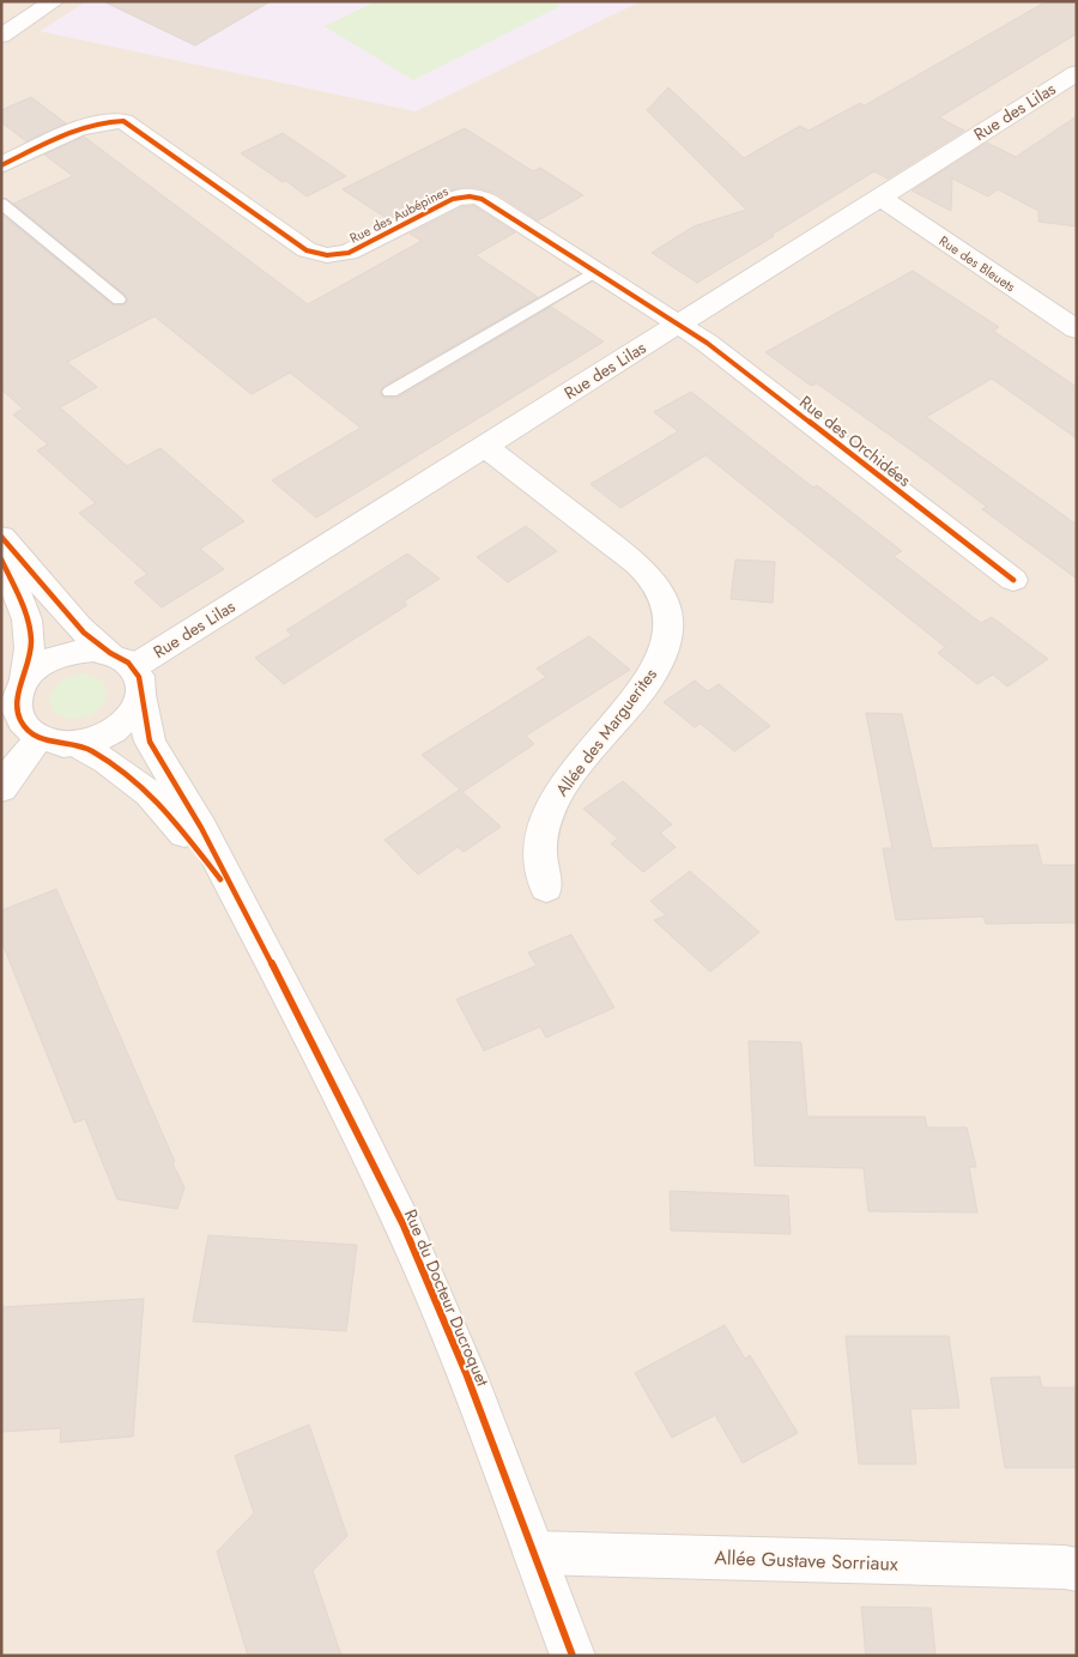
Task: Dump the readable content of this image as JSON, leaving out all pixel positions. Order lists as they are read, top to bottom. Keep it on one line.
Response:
{"streets":{"street":["Rue des Lilas","Rue des Aubépines","Rue des Bleuets","Rue des Orchidées","Allée des Marguerites","Rue du Docteur Ducroquet","Allée Gustave Sorriaux"]},"crossings":[["Rue des Lilas","Rue des Aubépines"],["Rue des Lilas","Rue des Bleuets"],["Rue des Lilas","Rue des Orchidées"],["Rue des Lilas","Allée des Marguerites"],["Rue des Lilas","Rue du Docteur Ducroquet"],["Rue des Aubépines","Rue des Orchidées"],["Rue du Docteur Ducroquet","Allée Gustave Sorriaux"]]}
